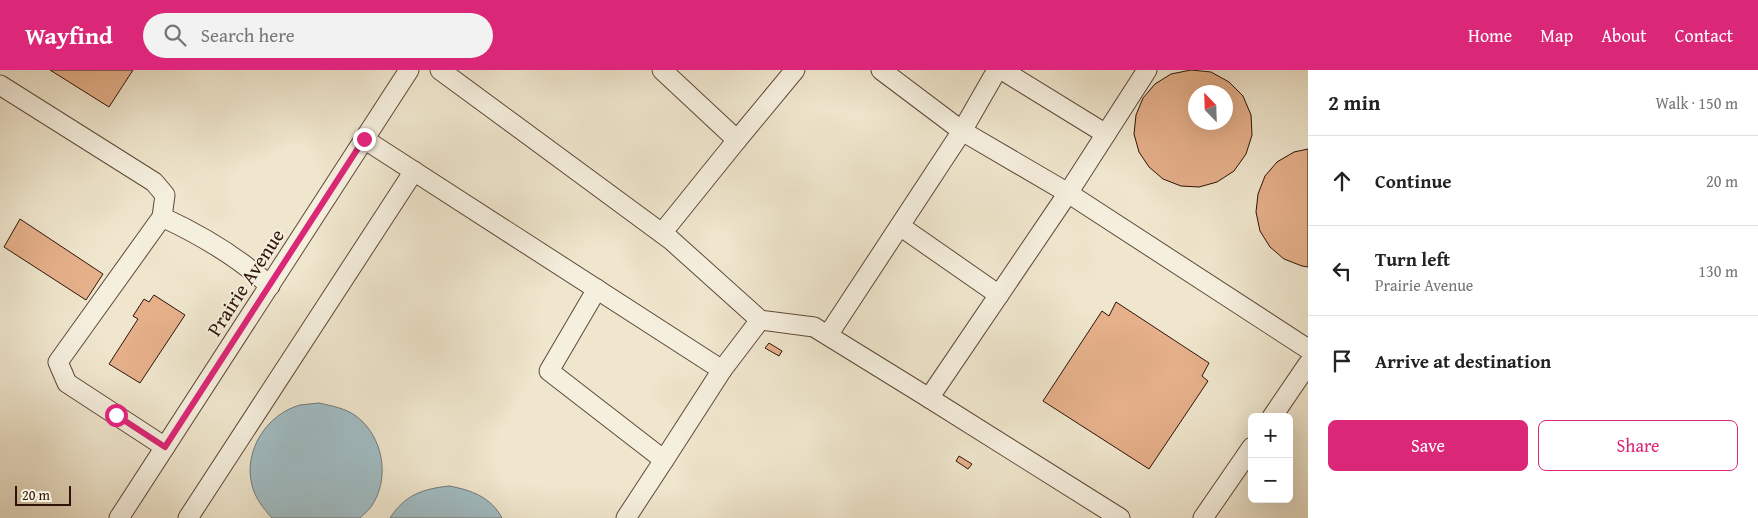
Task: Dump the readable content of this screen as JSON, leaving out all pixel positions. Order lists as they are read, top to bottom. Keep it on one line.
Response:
{"streets":{"street":["Prairie Avenue"]},"scale_bar":"20 m","north":"top left","page":{"header":"Wayfind","search":"Search here","nav":["Home","Map","About","Contact"],"heading":["2 min","Walk · 150 m"],"list":[["Continue","20 m"],["Turn left","Prairie Avenue","130 m"],"Arrive at destination"],"buttons":["Save","Share"],"map_buttons":["+","−"],"scale":"20 m"}}
